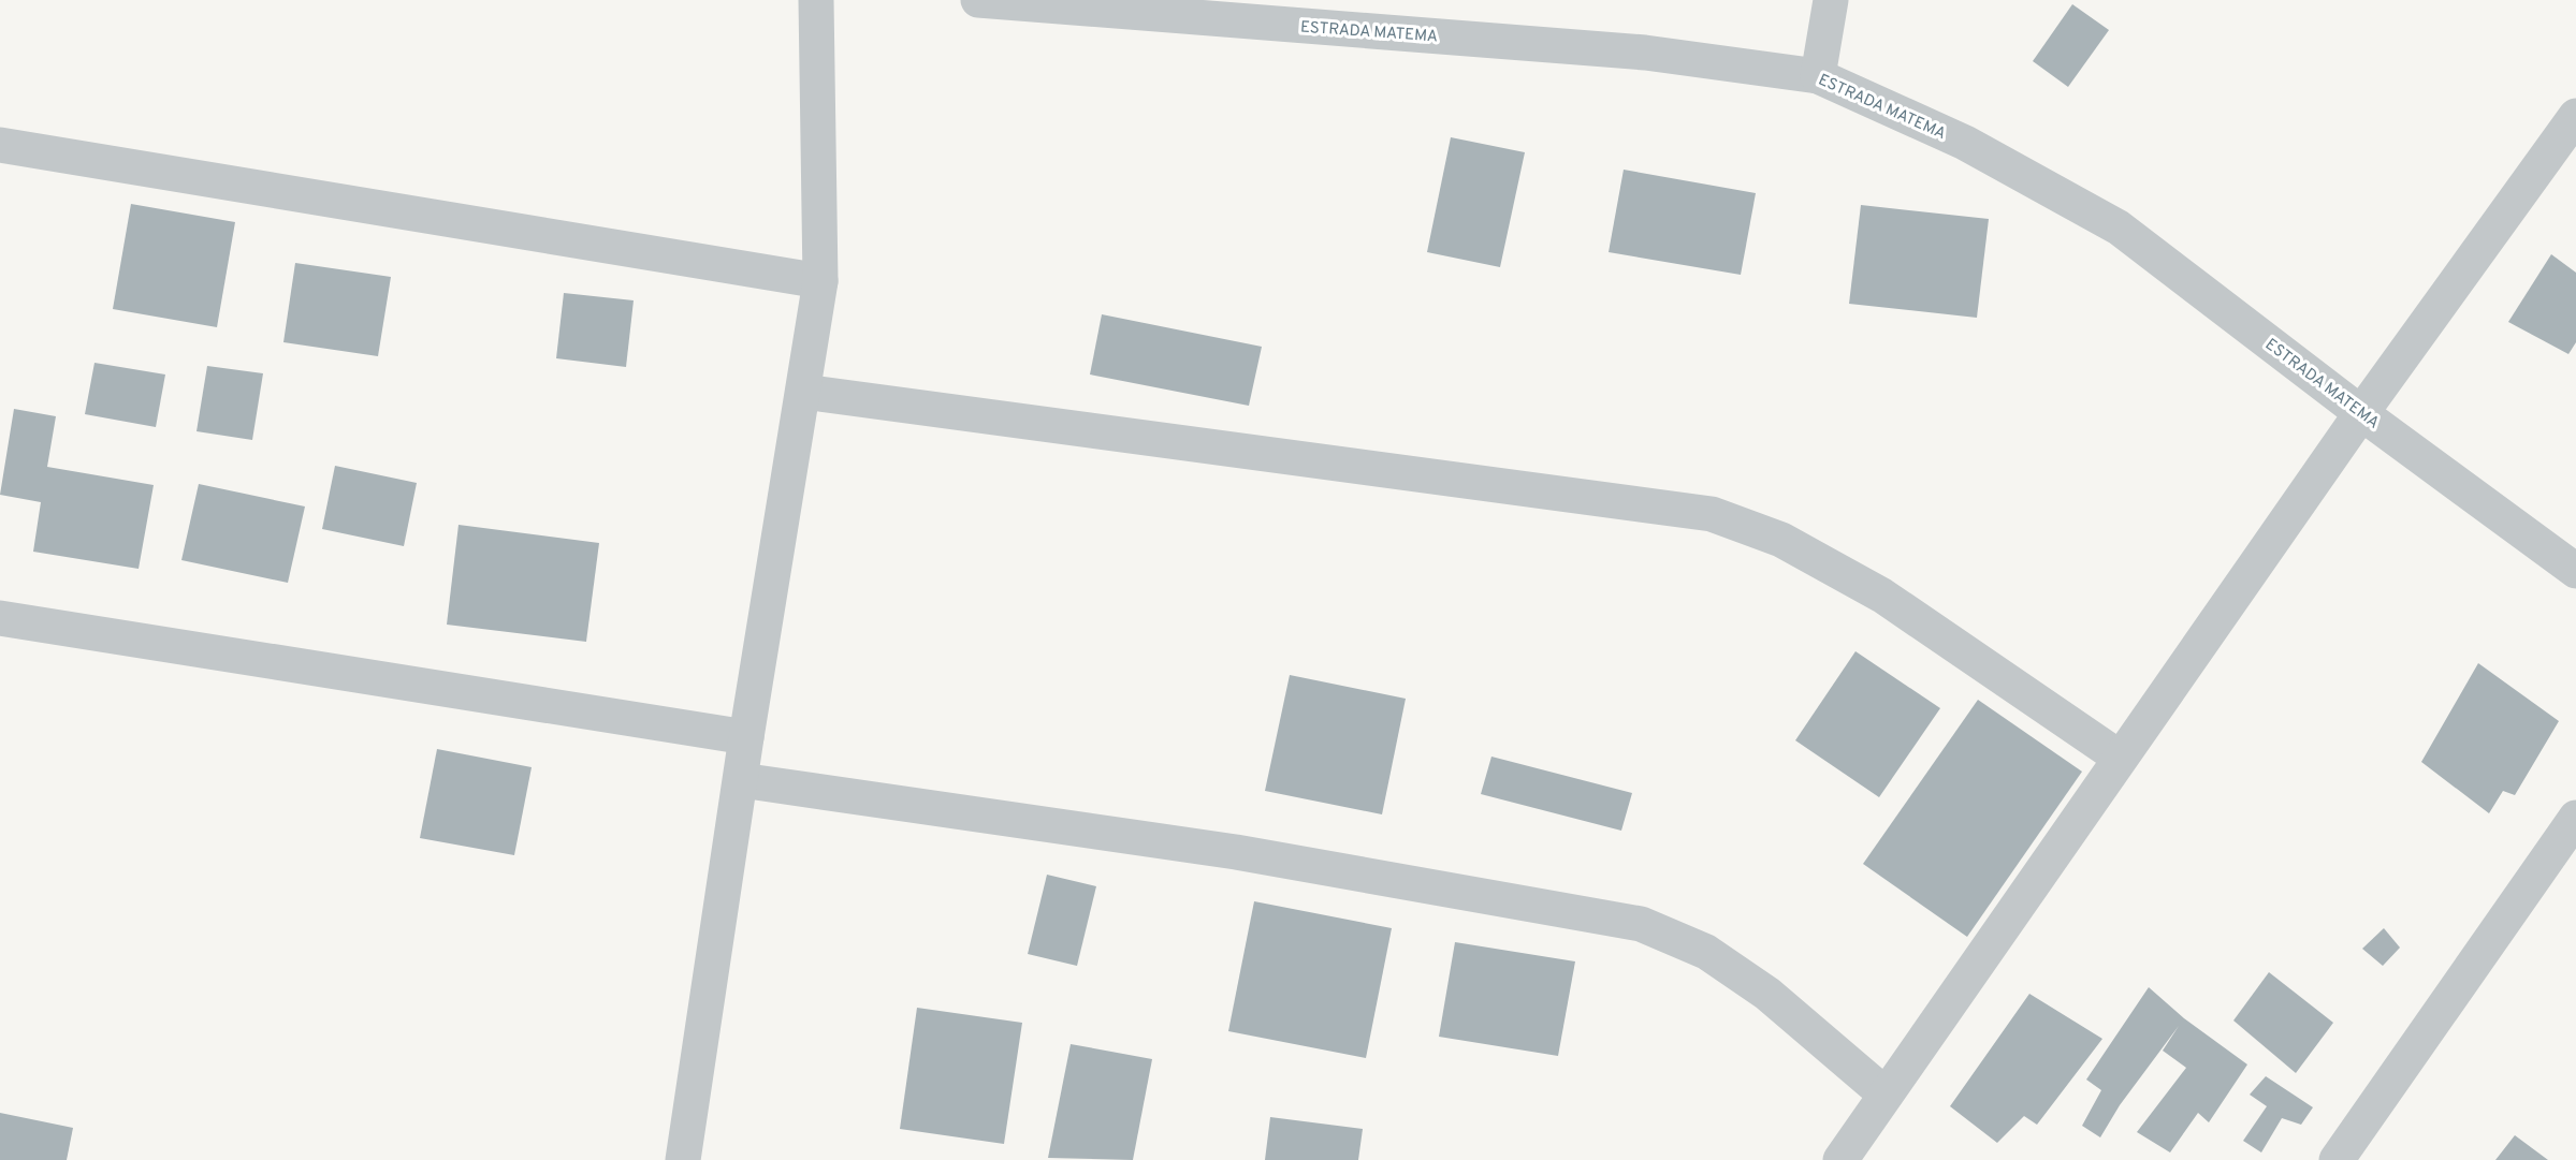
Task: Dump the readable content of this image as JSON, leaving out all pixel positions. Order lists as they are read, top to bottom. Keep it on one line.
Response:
{"streets":{"street":["ESTRADA MATEMA"]}}
